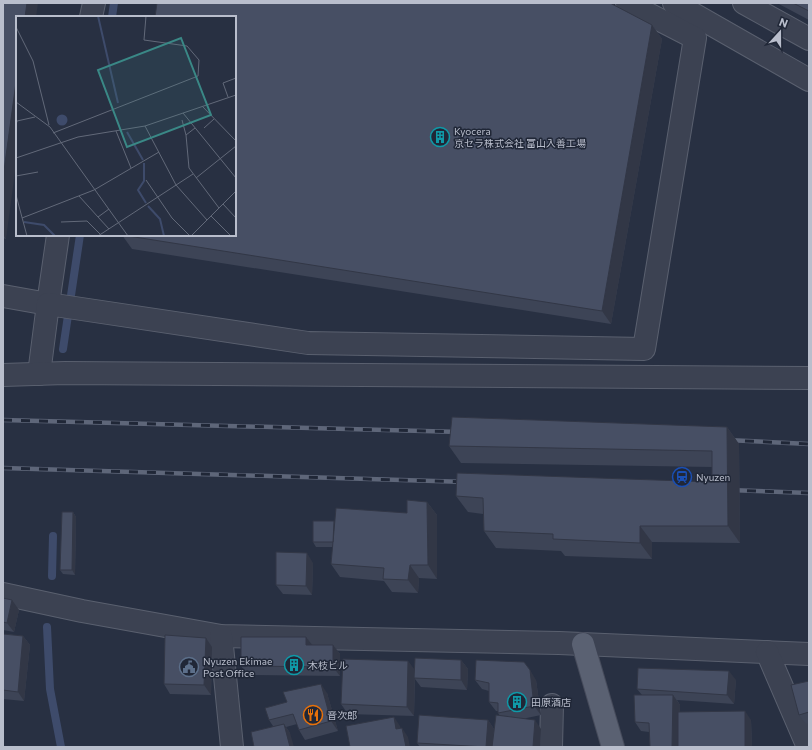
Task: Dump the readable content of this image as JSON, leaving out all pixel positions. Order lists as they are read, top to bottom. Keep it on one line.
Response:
{"places":{"building":["Kyocera 京セラ株式会社 富山入善工場","木枝ビル","田原酒店"],"station":["Nyuzen"],"public building":["Nyuzen Ekimae Post Office"],"restaurant":["音次郎"]},"north":"top"}
